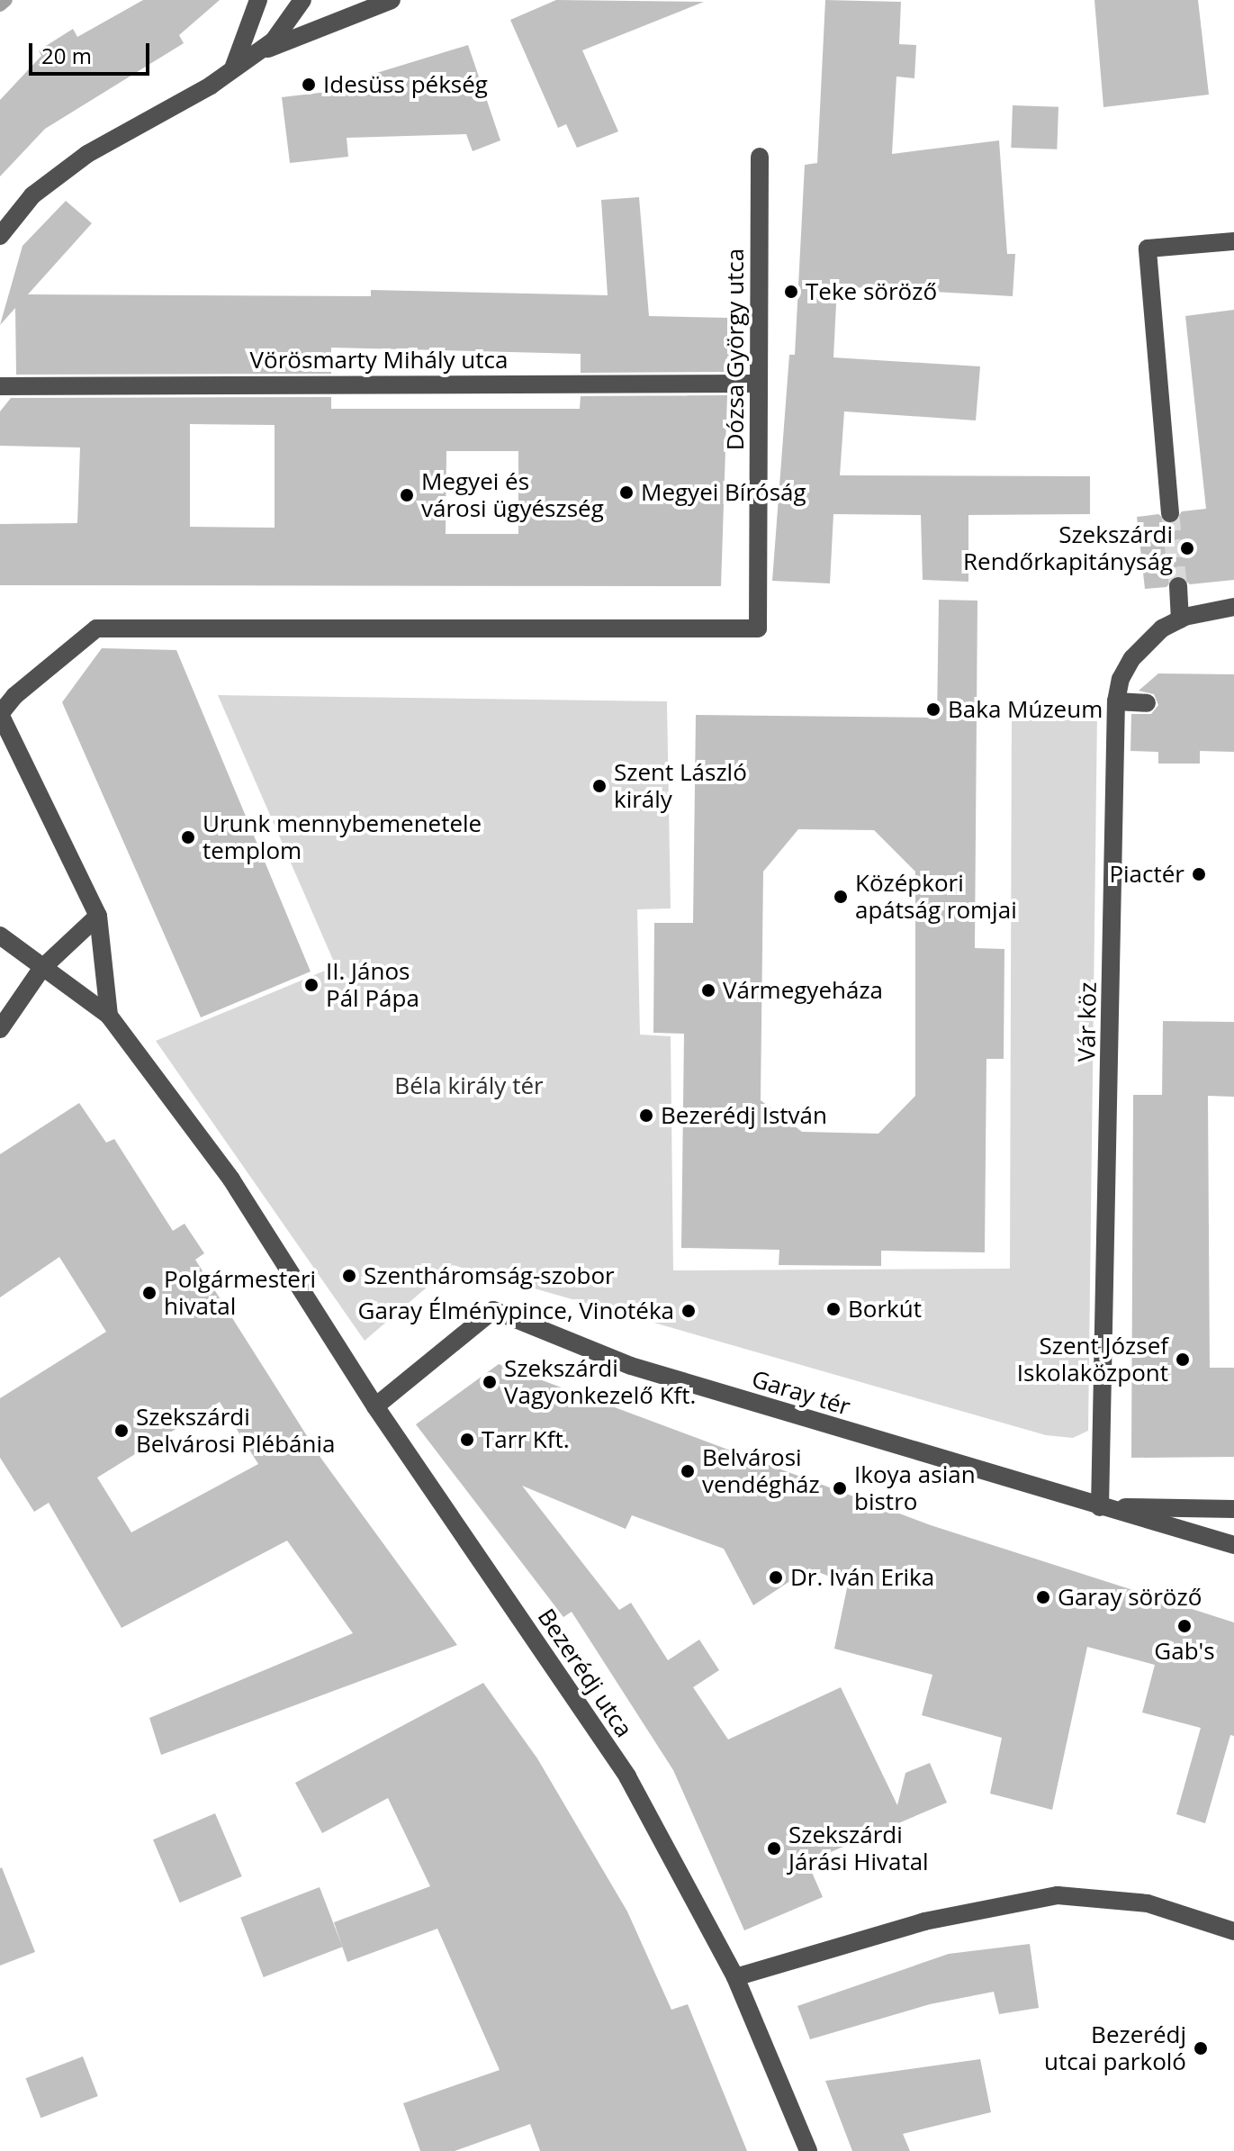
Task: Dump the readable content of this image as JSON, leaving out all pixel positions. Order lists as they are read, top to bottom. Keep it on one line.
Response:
{"streets":{"street":["Dózsa György utca","Vörösmarty Mihály utca","Vár köz","Garay tér","Bezerédj utca"]},"crossings":[["Dózsa György utca","Vörösmarty Mihály utca"],["Vár köz","Garay tér"],["Garay tér","Bezerédj utca"]],"parks":["Béla király tér"],"places":["Idesüss pékség","Teke söröző","Megyei Bíróság","Megyei és városi ügyészség","Szekszárdi Rendőrkapitányság","Baka Múzeum","Szent László király","Urunk mennybemenetele templom","Piactér","Középkori apátság romjai","II. János Pál Pápa","Vármegyeháza","Bezerédj István","Szentháromság-szobor","Polgármesteri hivatal","Borkút","Garay Élménypince, Vinotéka","Szent József Iskolaközpont","Szekszárdi Vagyonkezelő Kft.","Szekszárdi Belvárosi Plébánia","Tarr Kft.","Belvárosi vendégház","Ikoya asian bistro","Dr. Iván Erika","Garay söröző","Gab's","Szekszárdi Járási Hivatal","Bezerédj utcai parkoló"],"scale_bar":"20 m"}
